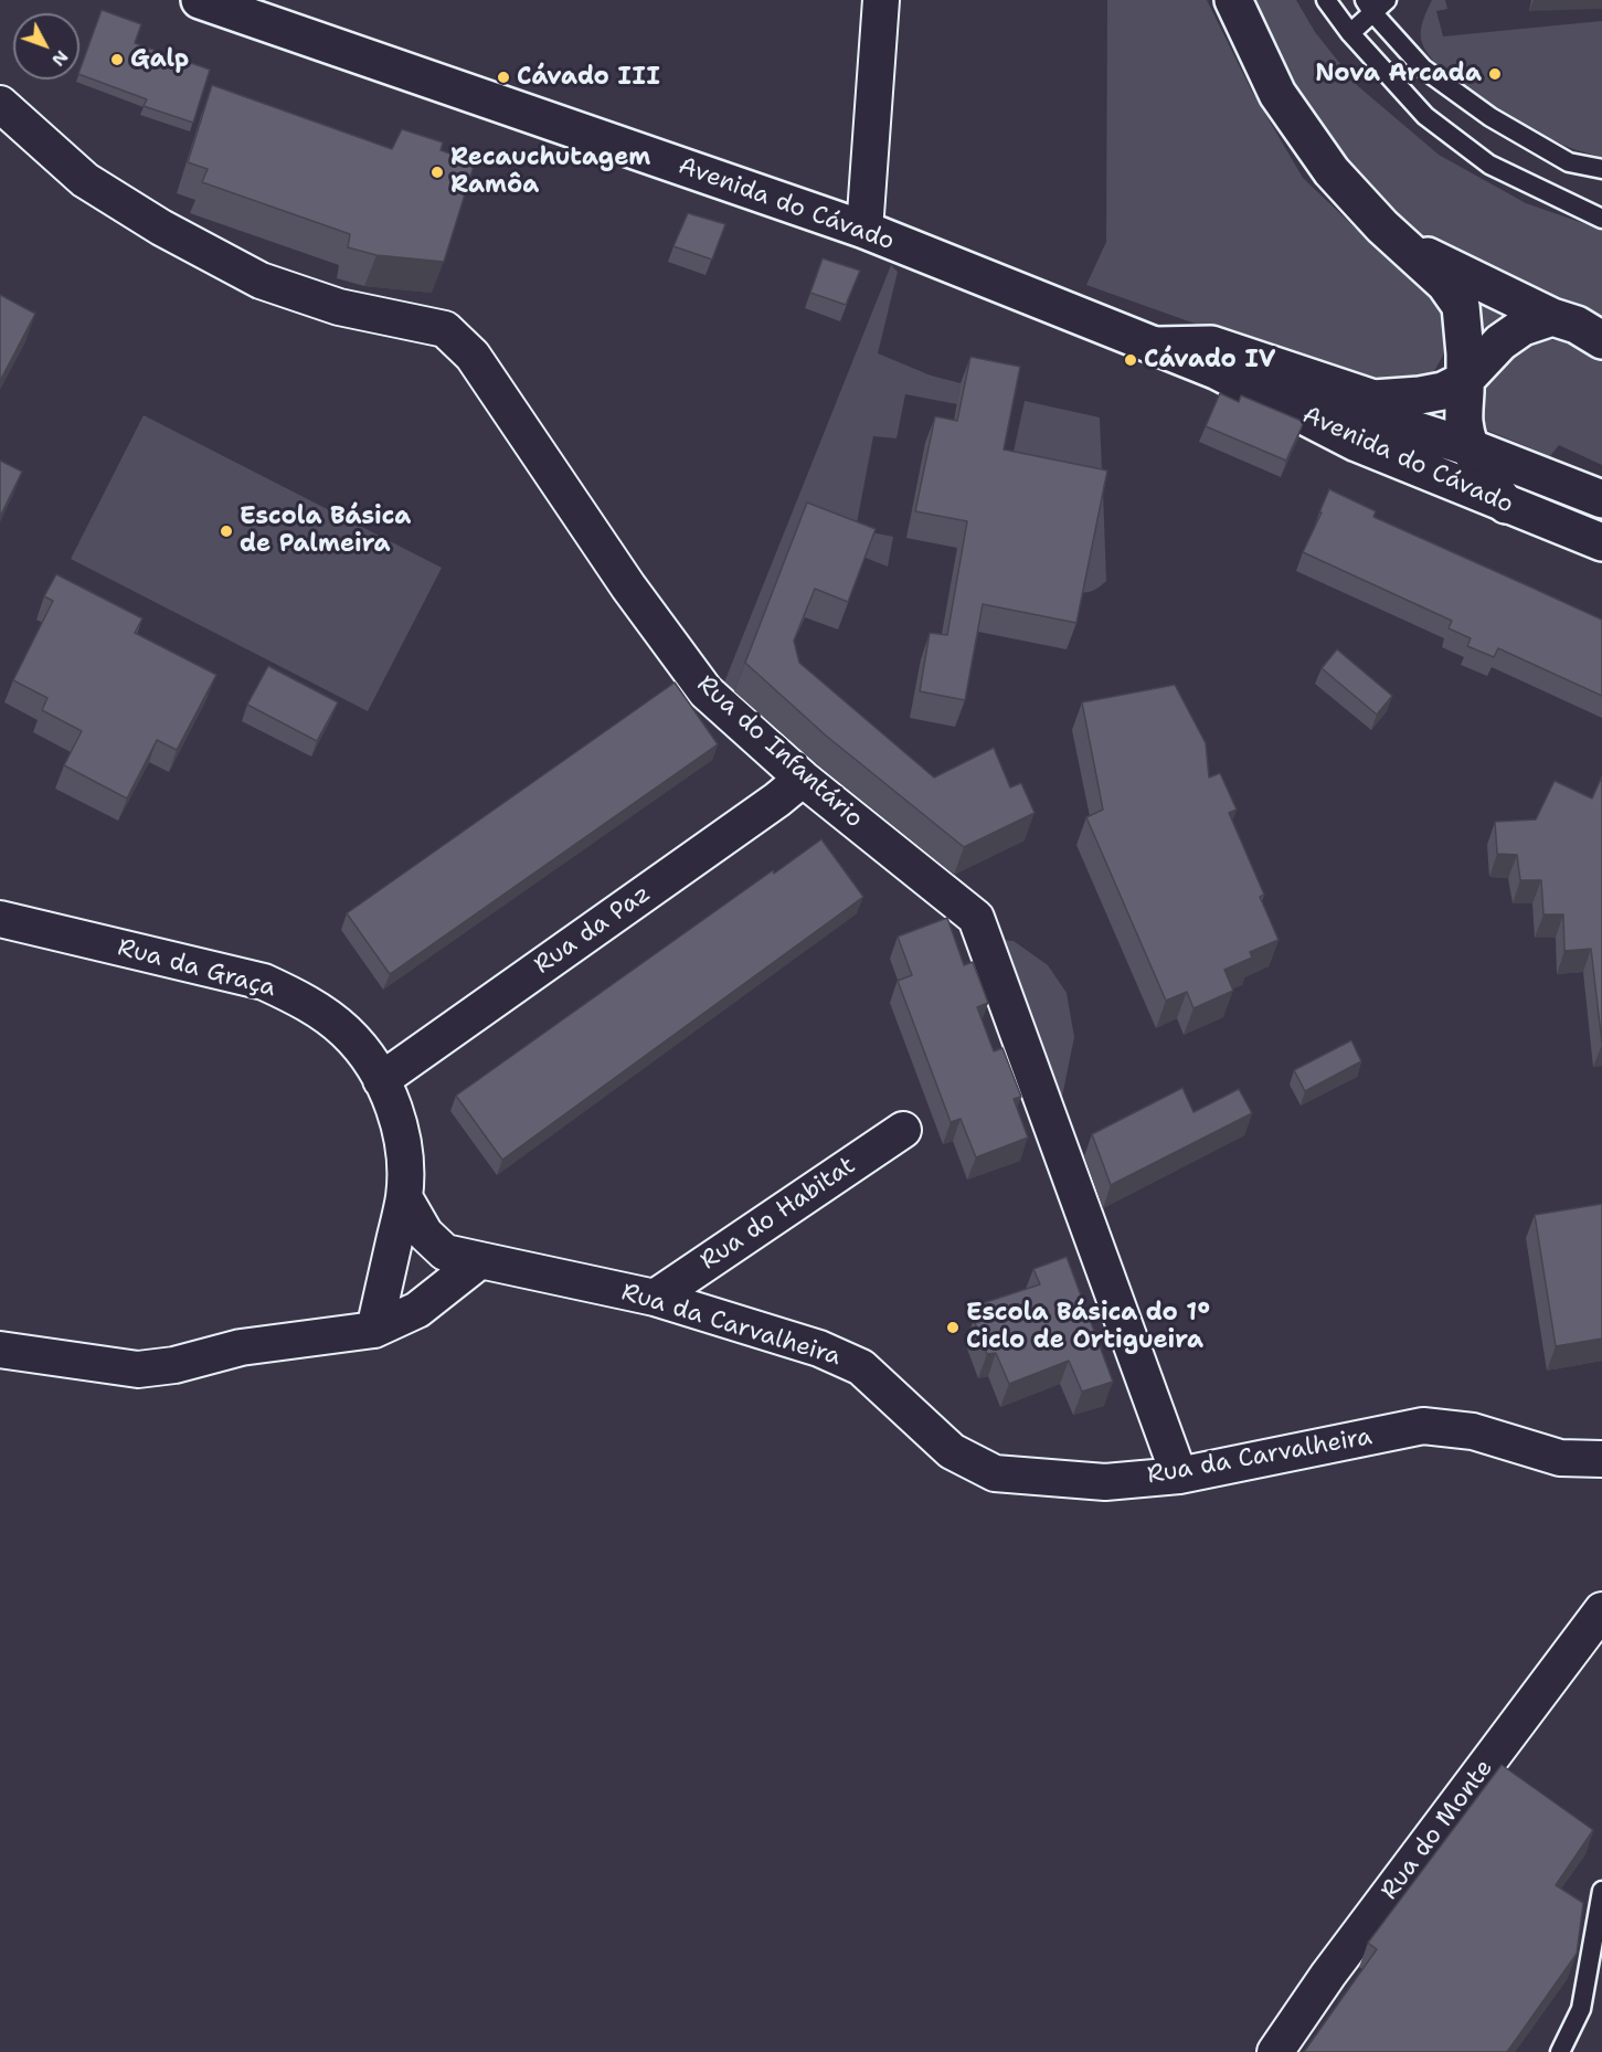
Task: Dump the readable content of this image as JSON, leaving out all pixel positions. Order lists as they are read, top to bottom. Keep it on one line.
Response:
{"streets":{"main road":["Avenida do Cávado"],"street":["Rua do Infantário","Rua da Paz","Rua da Graça","Rua do Habitat","Rua da Carvalheira","Rua do Monte"]},"crossings":[["Rua do Infantário","Rua da Paz"],["Rua do Infantário","Rua da Carvalheira"],["Rua da Paz","Rua da Graça"],["Rua da Graça","Rua da Carvalheira"],["Rua do Habitat","Rua da Carvalheira"]],"places":["Galp","Nova Arcada","Cávado III","Recauchutagem Ramôa","Cávado IV","Escola Básica de Palmeira","Escola Básica do 1º Ciclo de Ortigueira"],"north":"bottom right"}
